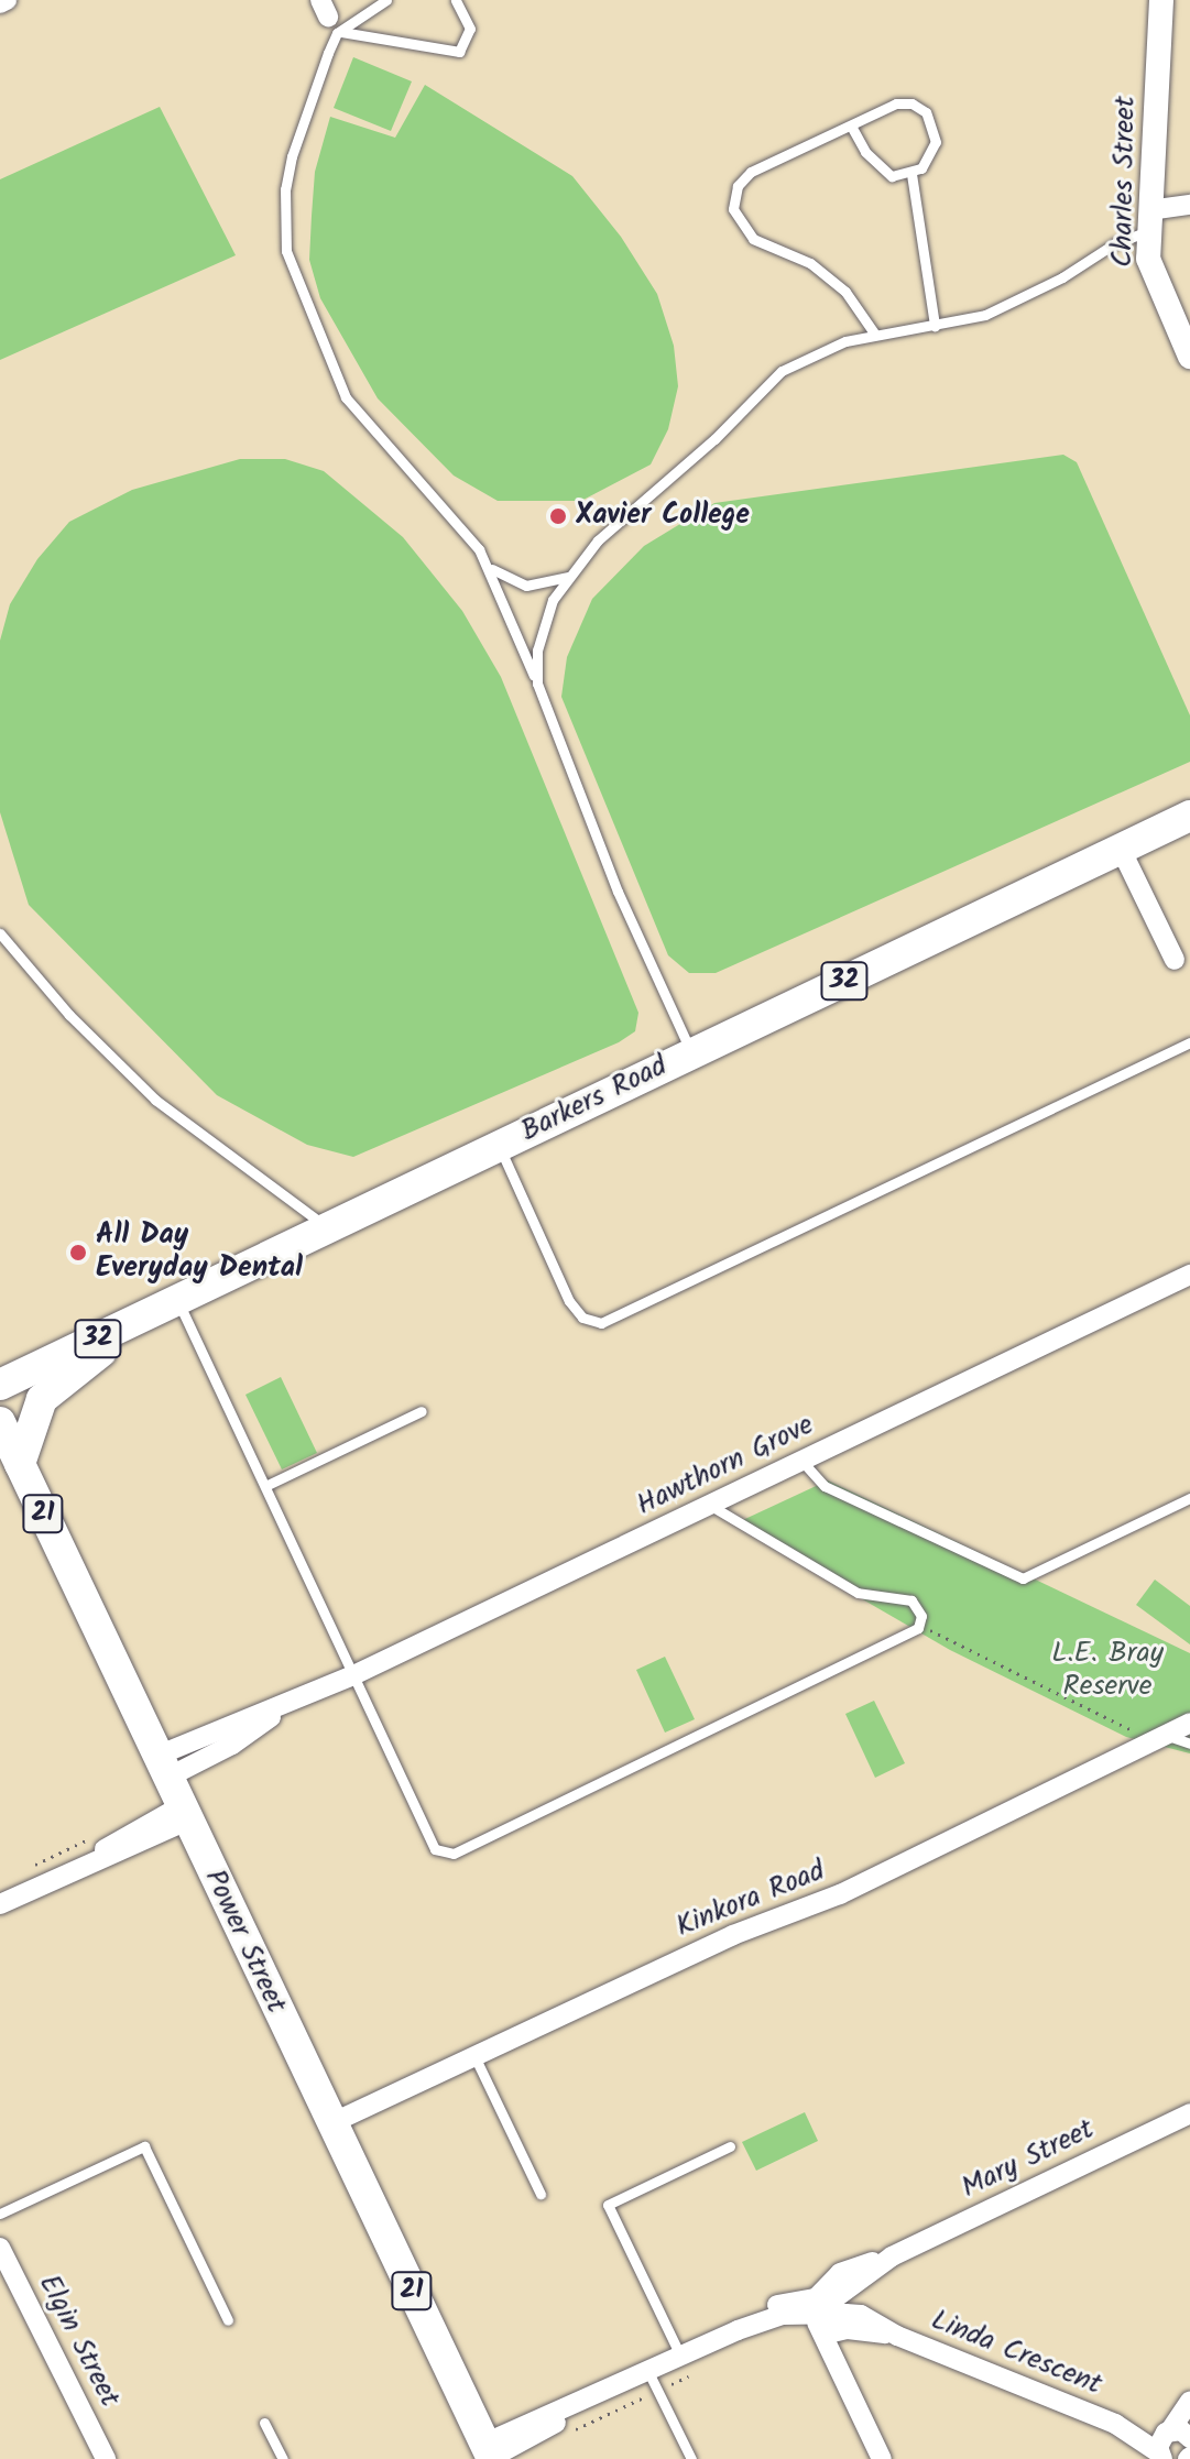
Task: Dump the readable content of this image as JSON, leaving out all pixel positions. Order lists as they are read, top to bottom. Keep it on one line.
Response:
{"streets":{"main road":["32","Barkers Road","21","Power Street"],"street":["Charles Street","Hawthorn Grove","Kinkora Road","Mary Street","Elgin Street","Linda Crescent"]},"crossings":[["Hawthorn Grove","Power Street"],["Kinkora Road","Power Street"],["Power Street","Mary Street"],["Mary Street","Linda Crescent"]],"parks":["L.E. Bray Reserve"],"places":["Xavier College","All Day Everyday Dental"]}
